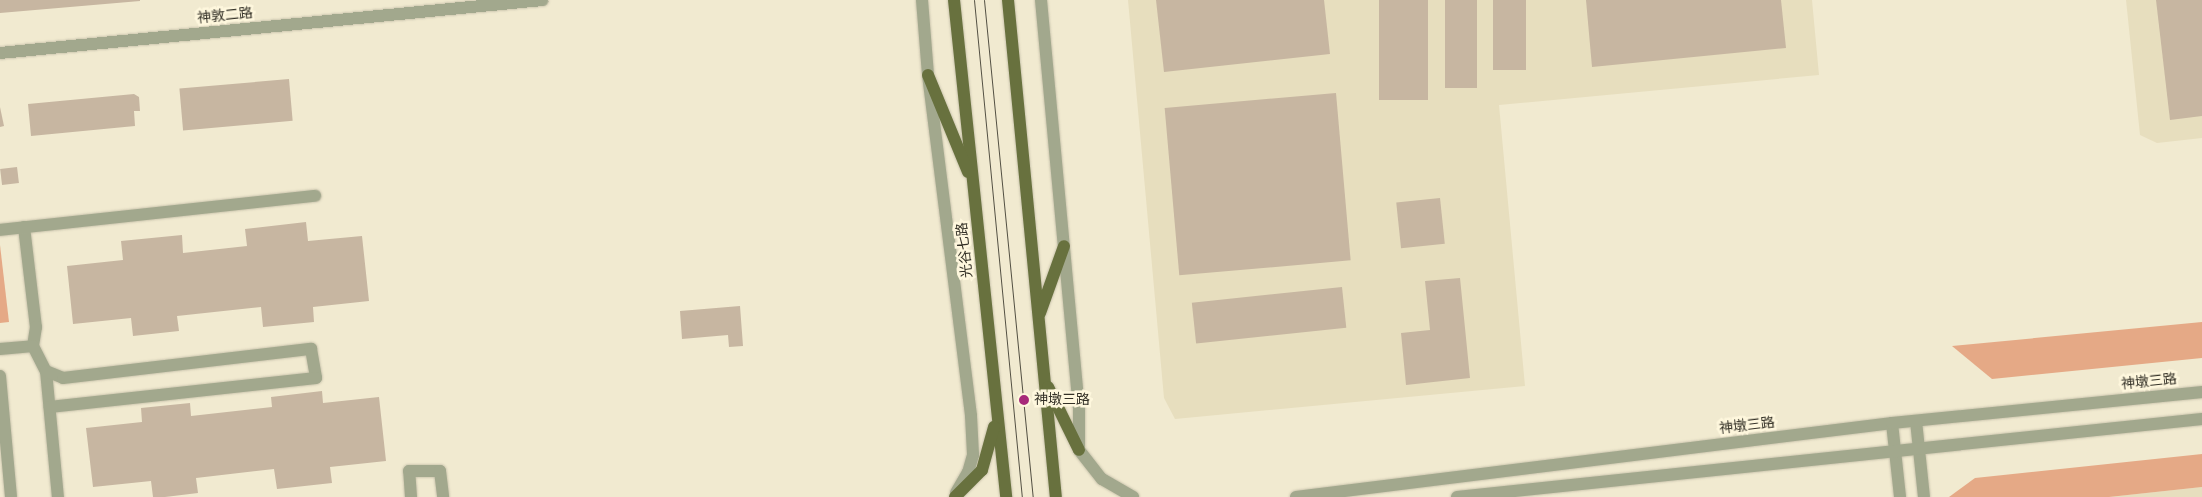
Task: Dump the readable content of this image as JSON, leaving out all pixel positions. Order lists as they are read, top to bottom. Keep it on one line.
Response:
{"streets":{"main road":["光谷七路"],"street":["神敦二路","神墩三路"]},"places":["神墩三路"]}
